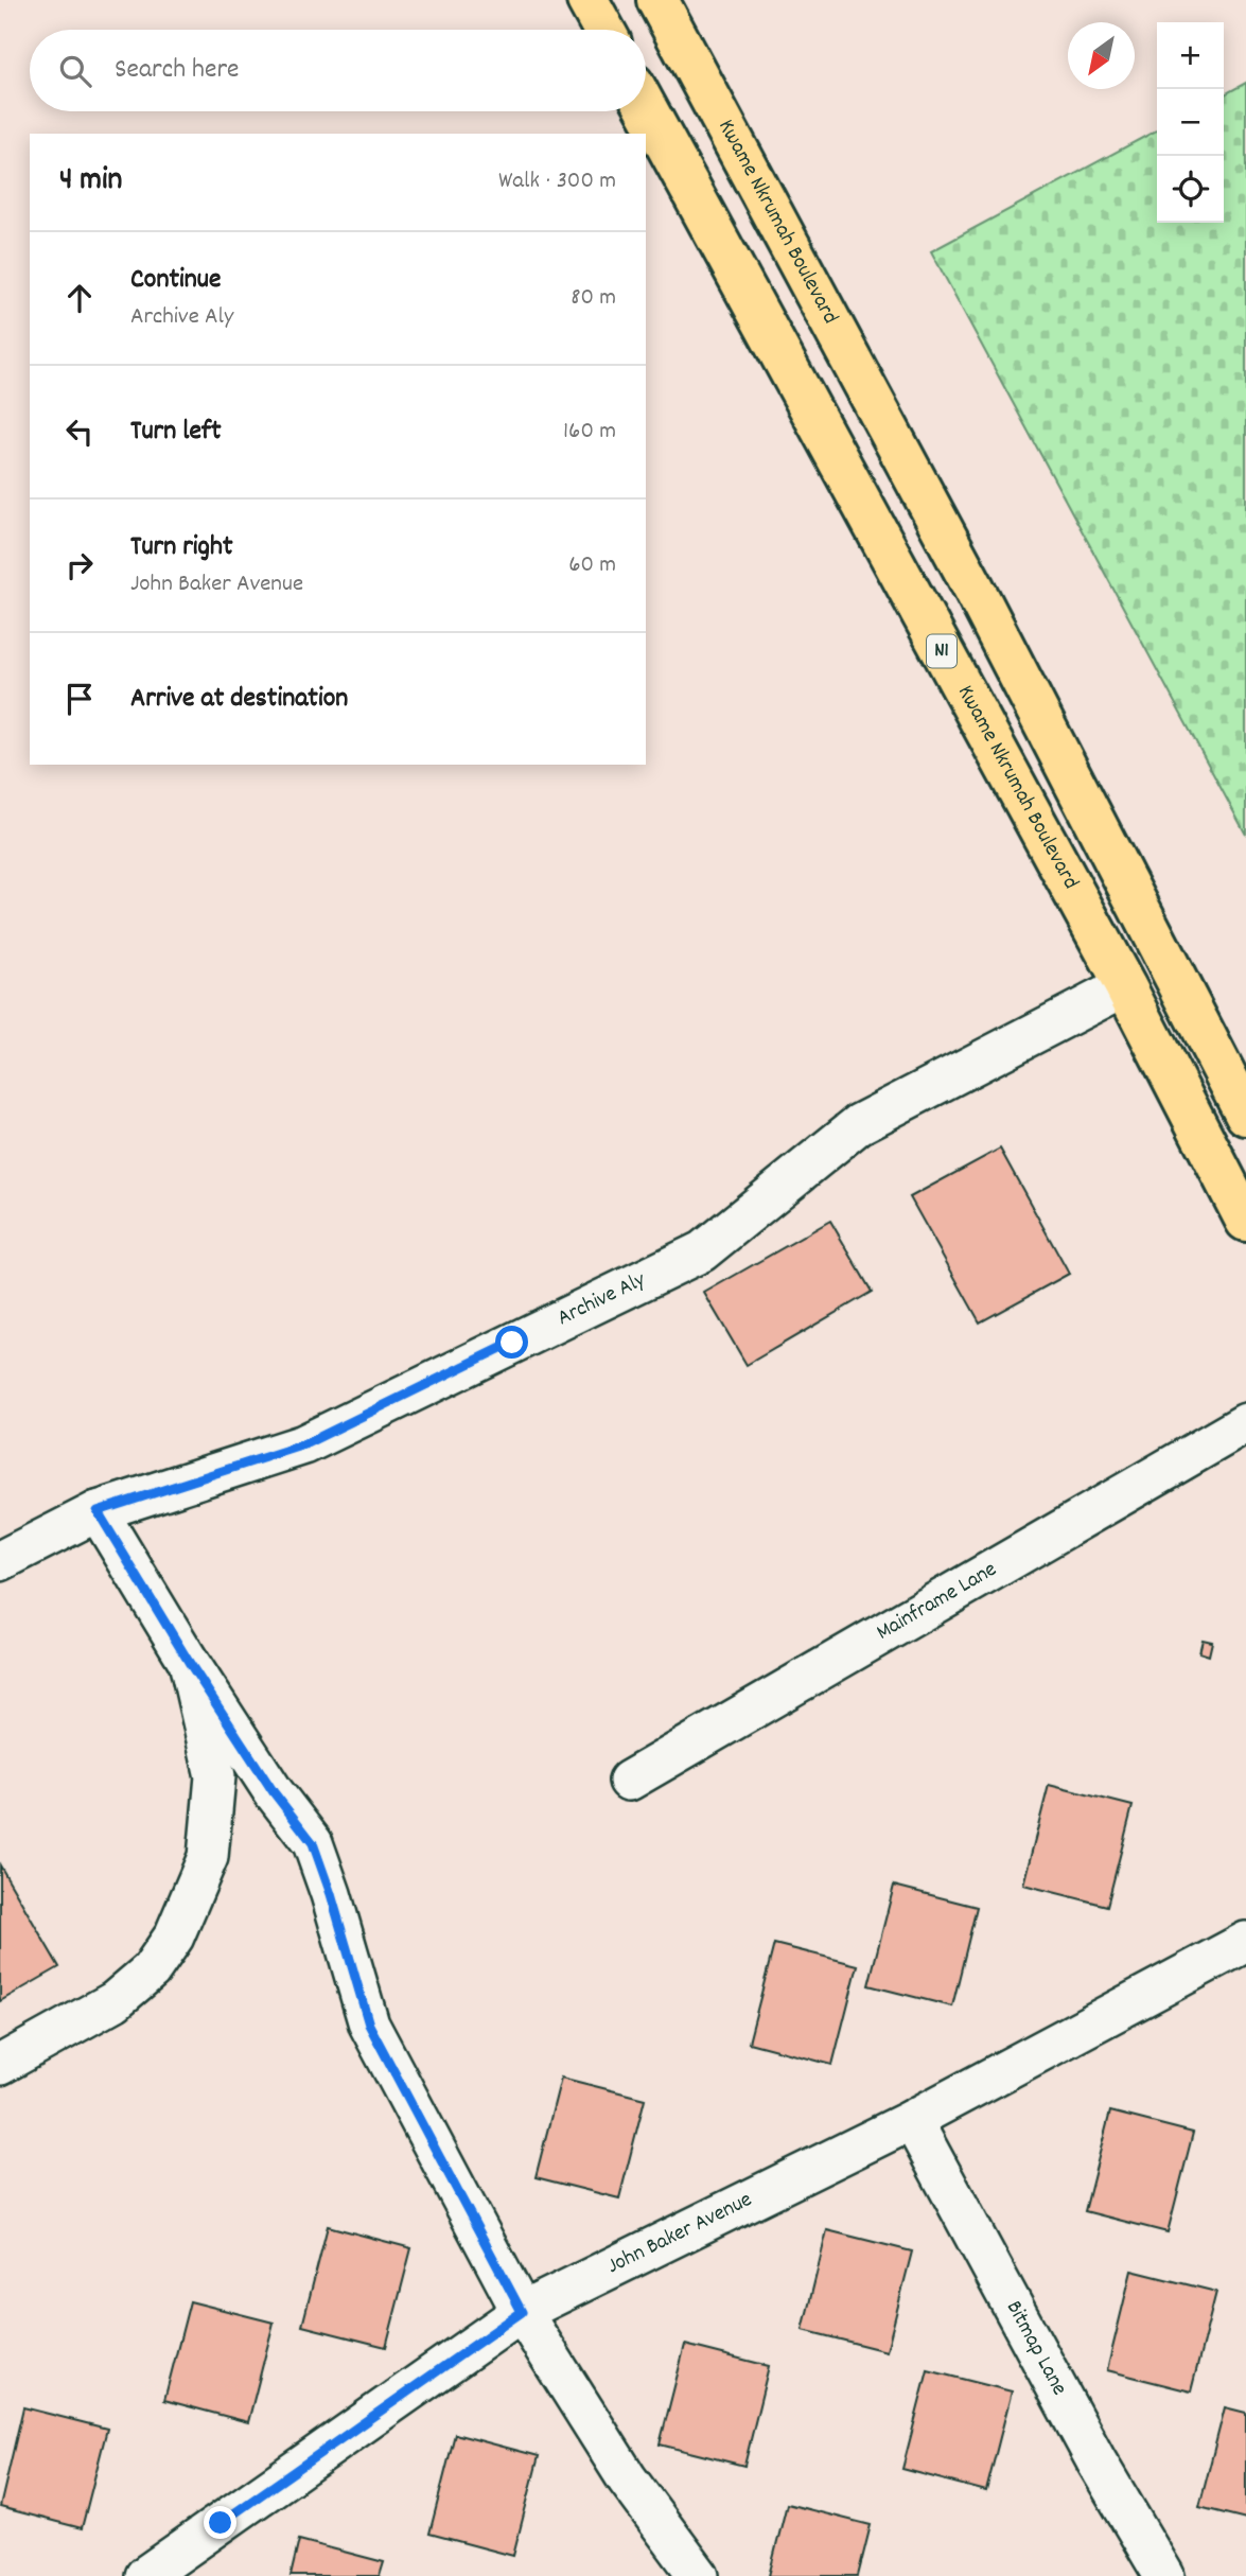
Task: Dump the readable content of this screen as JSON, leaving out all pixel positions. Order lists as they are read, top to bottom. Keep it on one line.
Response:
{"streets":{"highway":["Kwame Nkrumah Boulevard","N1"],"street":["Archive Aly","Mainframe Lane","John Baker Avenue","Bitmap Lane"]},"crossings":[["Kwame Nkrumah Boulevard","Archive Aly"],["John Baker Avenue","Bitmap Lane"]],"north":"bottom left","page":{"map_buttons":["+","−"],"search":"Search here","heading":["4 min","Walk · 300 m"],"list":[["Continue","Archive Aly","80 m"],["Turn left","160 m"],["Turn right","John Baker Avenue","60 m"],"Arrive at destination"]}}
